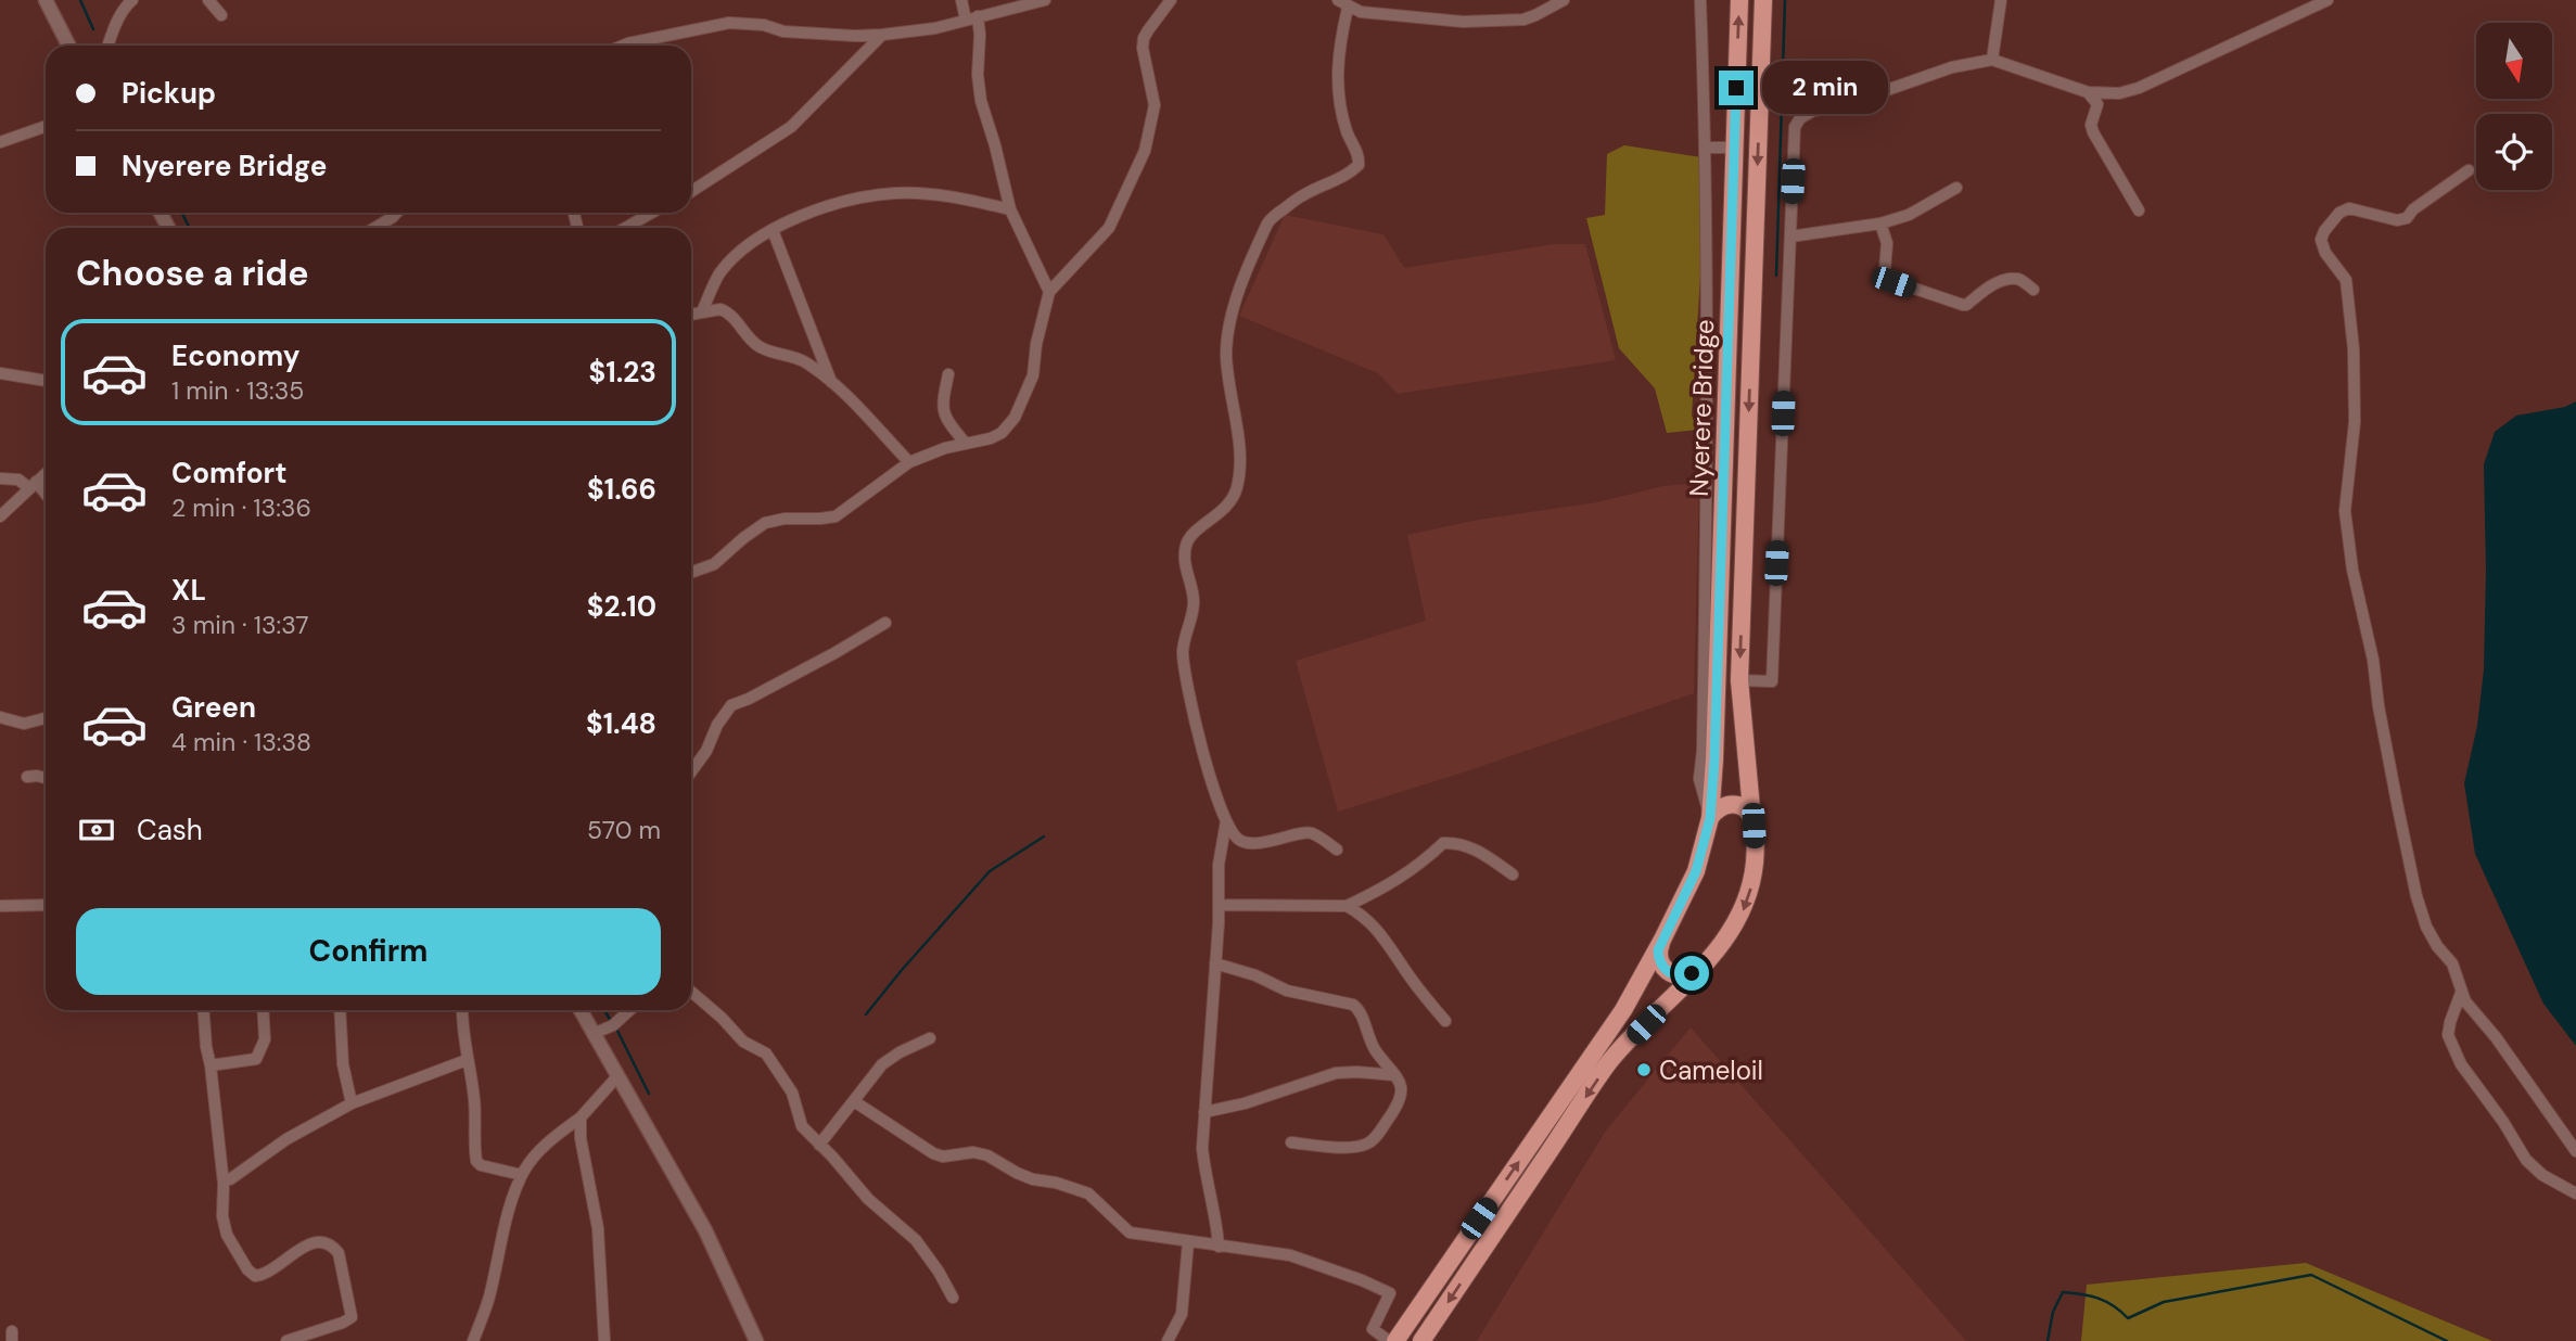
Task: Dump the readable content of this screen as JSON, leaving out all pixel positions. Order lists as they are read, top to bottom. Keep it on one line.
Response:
{"streets":{"main road":["Nyerere Bridge"]},"places":["Cameloil"],"north":"bottom","page":{"banner":["Pickup","Nyerere Bridge"],"bubble":"2 min","heading":"Choose a ride","list":[{"name":"Economy","note":"1 min · 13:35","value":"$1.23"},{"name":"Comfort","note":"2 min · 13:36","value":"$1.66"},{"name":"XL","note":"3 min · 13:37","value":"$2.10"},{"name":"Green","note":"4 min · 13:38","value":"$1.48"}],"pay":["Cash","570 m"],"buttons":"Confirm"}}
